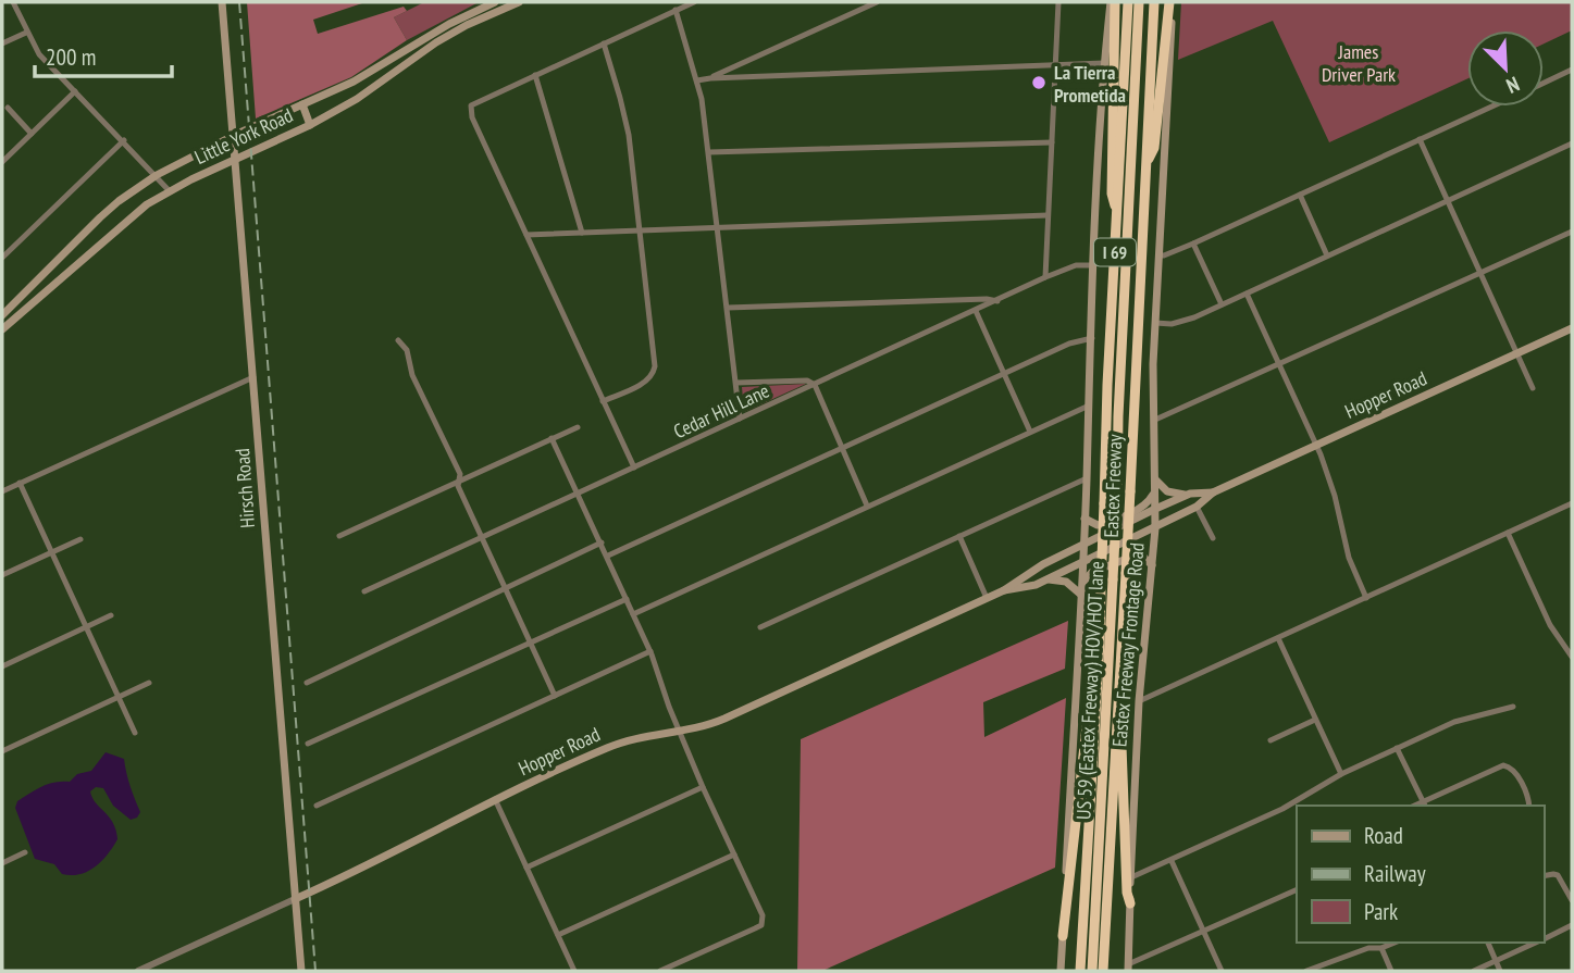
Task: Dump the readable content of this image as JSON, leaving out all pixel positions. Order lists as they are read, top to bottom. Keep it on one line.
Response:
{"streets":{"highway":["I 69","Eastex Freeway","US 59 (Eastex Freeway) HOV/HOT lane"],"main road":["Little York Road","Hopper Road","Hirsch Road","Eastex Freeway Frontage Road"],"street":["Cedar Hill Lane"]},"crossings":[["Little York Road","Hirsch Road"],["Hopper Road","Hirsch Road"],["Hopper Road","Eastex Freeway Frontage Road"]],"parks":["James Driver Park"],"places":["La Tierra Prometida"],"legend":["Road","Railway","Park"],"scale_bar":"200 m","north":"bottom right"}
